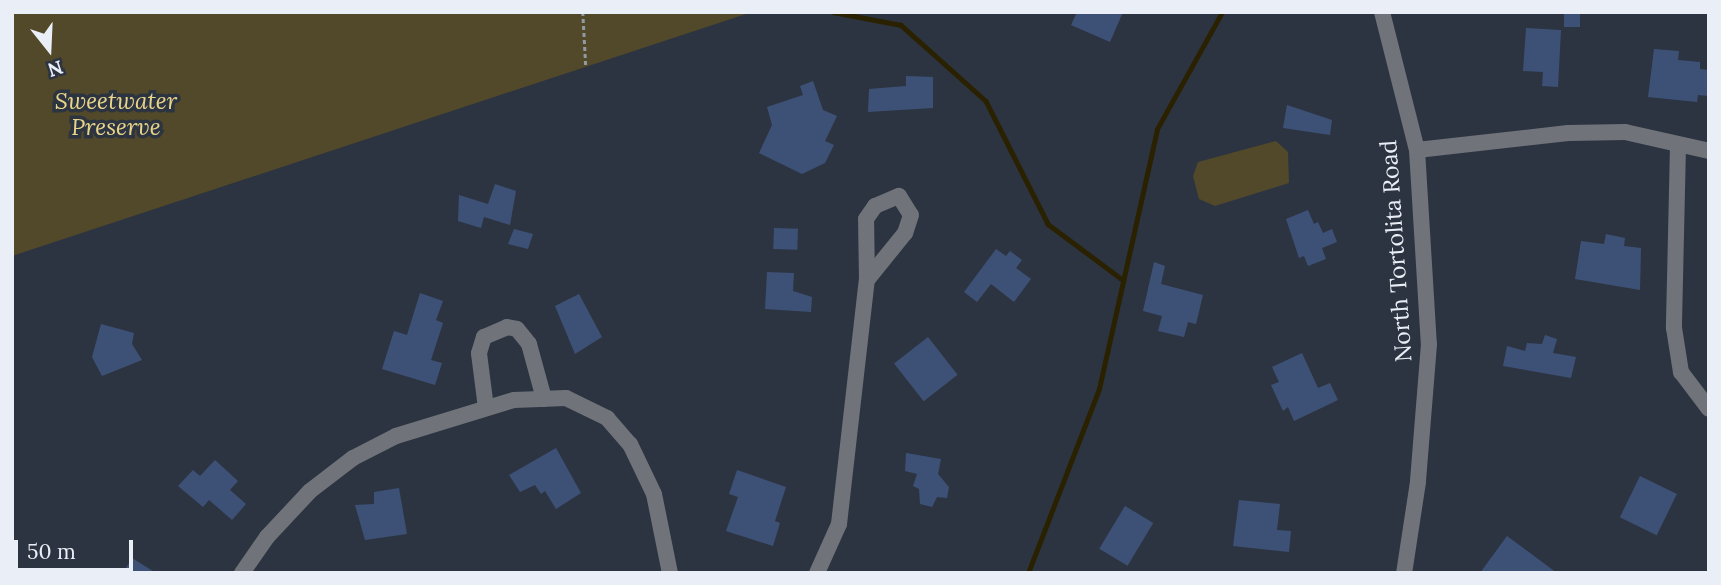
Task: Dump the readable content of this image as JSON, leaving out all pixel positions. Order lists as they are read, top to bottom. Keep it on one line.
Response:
{"streets":{"street":["North Tortolita Road"]},"parks":["Sweetwater Preserve"],"scale_bar":"50 m","north":"bottom"}
